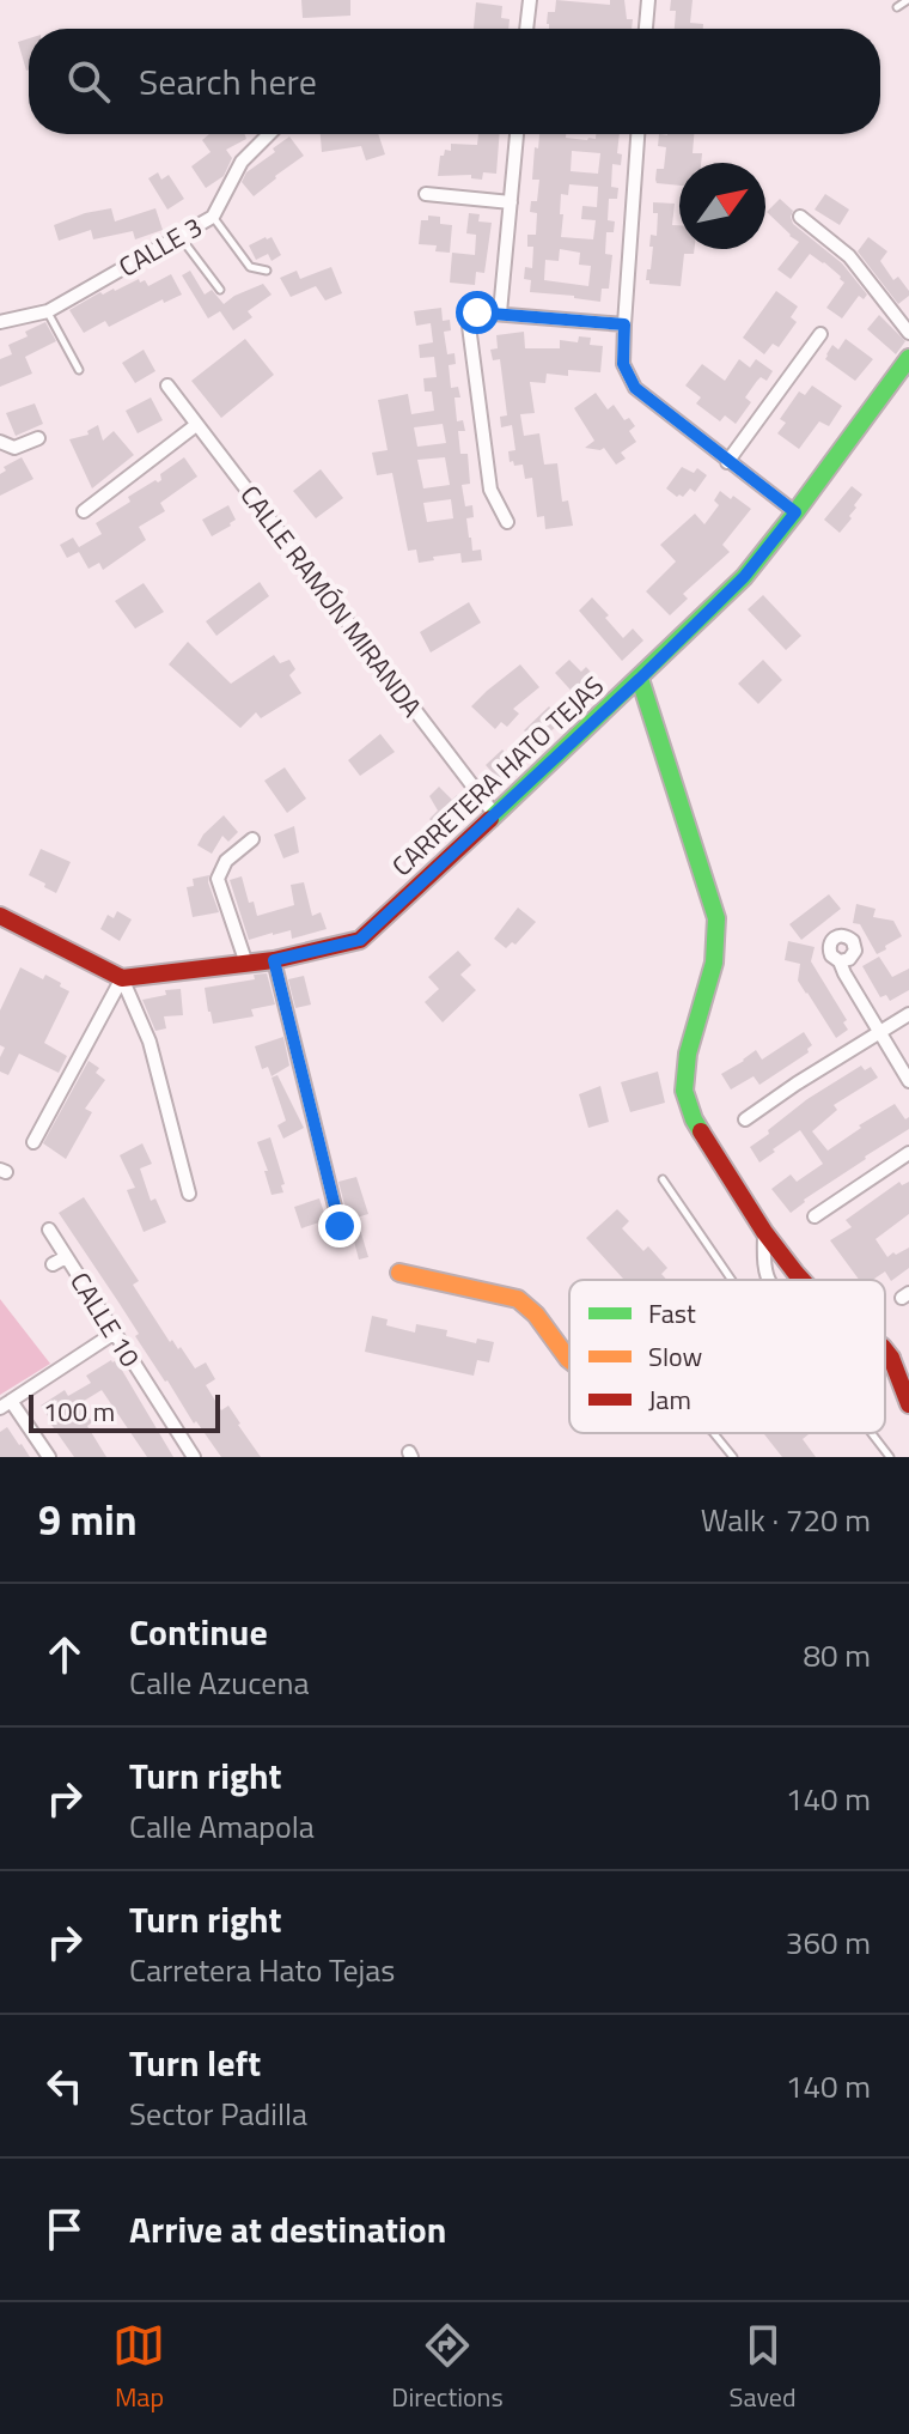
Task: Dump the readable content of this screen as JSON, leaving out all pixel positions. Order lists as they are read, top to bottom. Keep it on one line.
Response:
{"streets":{"street":["CALLE 3","CALLE RAMÓN MIRANDA","CARRETERA HATO TEJAS","CALLE 10"]},"crossings":[["CALLE RAMÓN MIRANDA","CARRETERA HATO TEJAS"]],"legend":["Fast","Slow","Jam"],"scale_bar":"100 m","north":"top right","page":{"search":"Search here","scale":"100 m","heading":["9 min","Walk · 720 m"],"list":[["Continue","Calle Azucena","80 m"],["Turn right","Calle Amapola","140 m"],["Turn right","Carretera Hato Tejas","360 m"],["Turn left","Sector Padilla","140 m"],"Arrive at destination"],"nav":["Map","Directions","Saved"]}}
